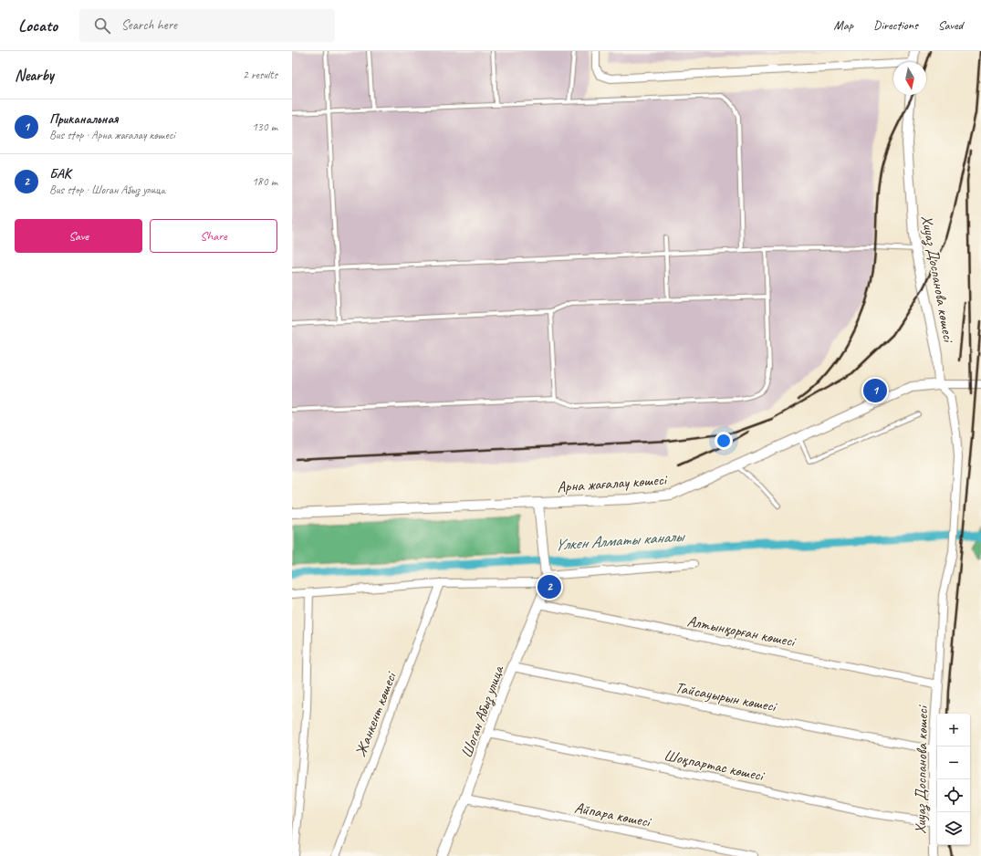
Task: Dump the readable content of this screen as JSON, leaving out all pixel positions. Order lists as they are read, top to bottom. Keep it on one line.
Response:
{"streets":{"street":["Хиуаз Доспанова көшесі","Арна жағалау көшесі","Алтынқорған көшесі","Тайсауырын көшесі","Шоган Абыз улица","Жанкент көшесі","Шоқпартас көшесі","Айпара көшесі"]},"crossings":[["Хиуаз Доспанова көшесі","Арна жағалау көшесі"],["Хиуаз Доспанова көшесі","Алтынқорған көшесі"],["Хиуаз Доспанова көшесі","Тайсауырын көшесі"],["Хиуаз Доспанова көшесі","Шоқпартас көшесі"],["Арна жағалау көшесі","Шоган Абыз улица"],["Алтынқорған көшесі","Шоган Абыз улица"],["Тайсауырын көшесі","Шоган Абыз улица"],["Шоган Абыз улица","Шоқпартас көшесі"],["Шоган Абыз улица","Айпара көшесі"]],"water":["Үлкен Алматы каналы"],"north":"bottom","page":{"header":"Locato","search":"Search here","nav":["Map","Directions","Saved"],"heading":["Nearby","2 results"],"list":[{"mark":"1","name":"Приканальная","note":"Bus stop · Арна жағалау көшесі","value":"130 m"},{"mark":"2","name":"БАК","note":"Bus stop · Шоган Абыз улица","value":"180 m"}],"buttons":["Save","Share"],"pins":["1","2"],"map_buttons":["+","−"]}}
